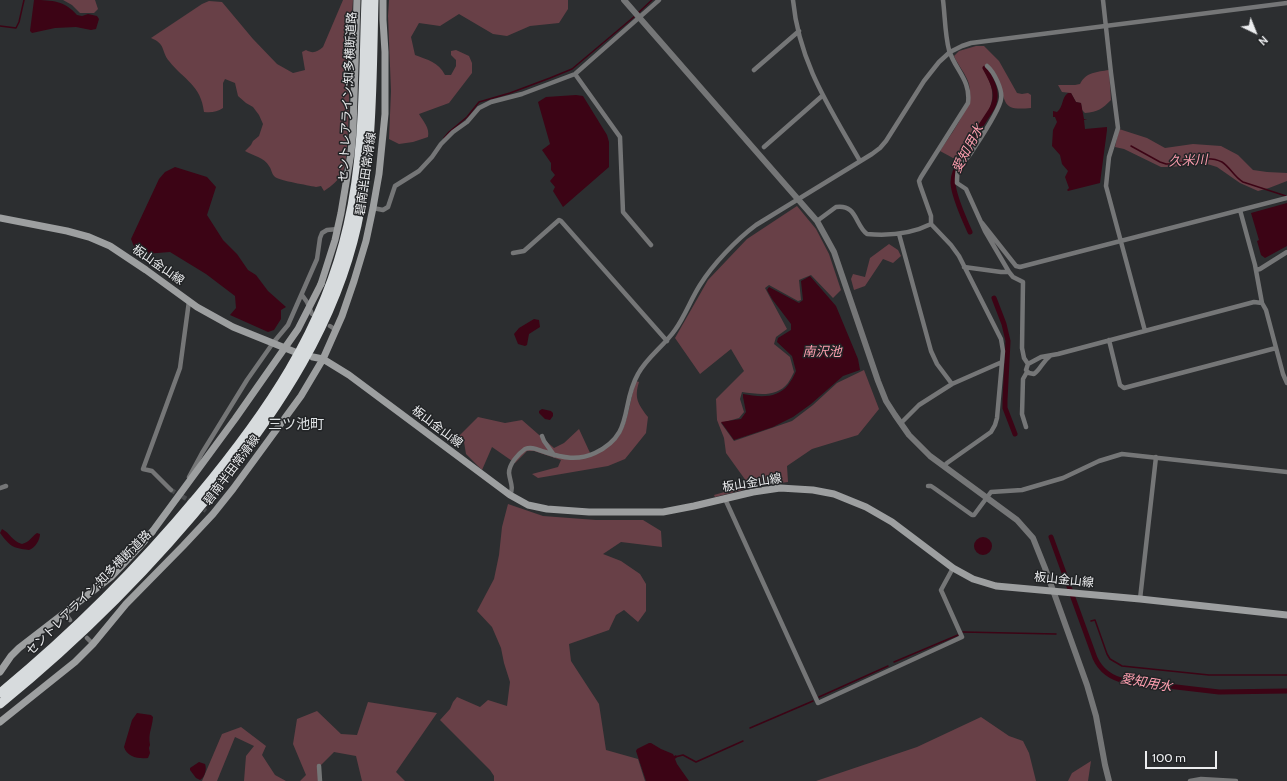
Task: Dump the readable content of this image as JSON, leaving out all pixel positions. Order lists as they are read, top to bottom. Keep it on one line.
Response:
{"streets":{"highway":["セントレアライン;知多横断道路"],"main road":["碧南半田常滑線","板山金山線"]},"crossings":[["碧南半田常滑線","板山金山線"]],"districts":["三ツ池町"],"water":["愛知用水","久米川","南沢池"],"scale_bar":"100 m","north":"bottom right"}
